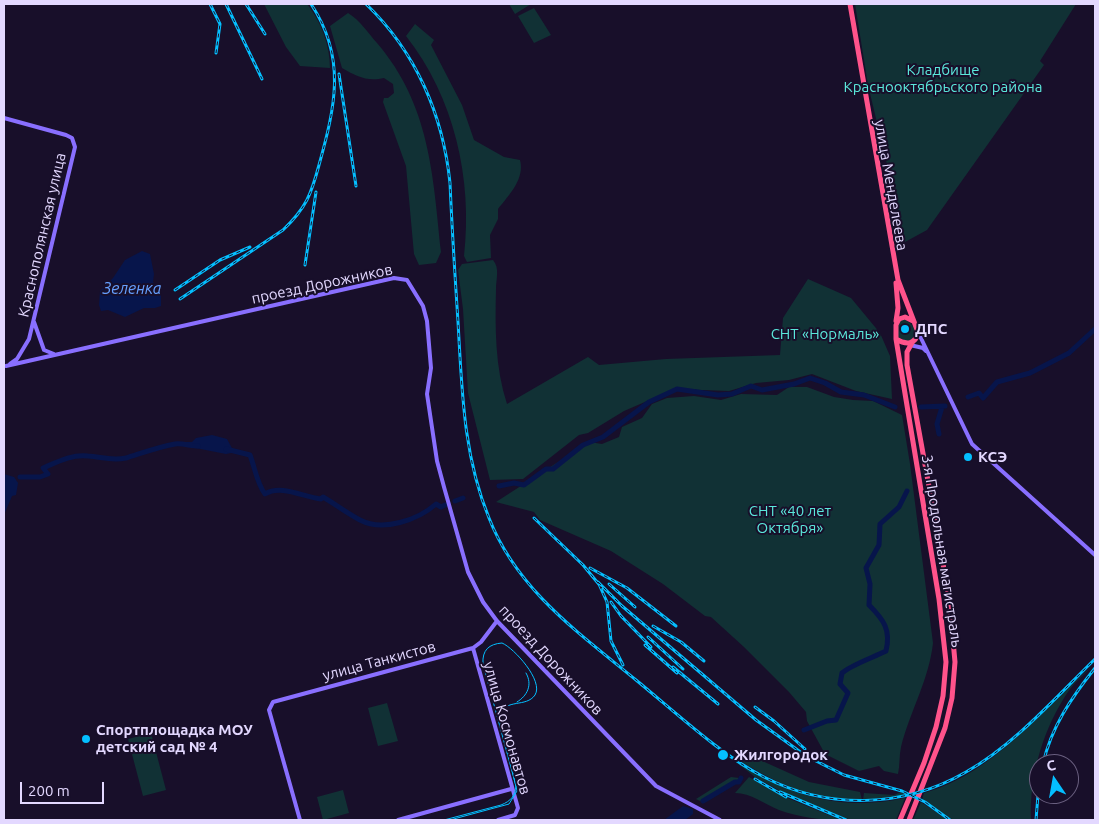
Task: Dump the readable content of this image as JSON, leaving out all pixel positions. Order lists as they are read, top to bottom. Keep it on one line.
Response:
{"streets":{"highway":["улица Менделеева","3-я Продольная магистраль"],"main road":["Краснополянская улица","проезд Дорожников","улица Танкистов","улица Космонавтов"]},"crossings":[["улица Менделеева","3-я Продольная магистраль"],["Краснополянская улица","проезд Дорожников"],["улица Танкистов","улица Космонавтов"]],"water":["Зеленка"],"parks":["Кладбище Краснооктябрьского района","СНТ «Нормаль»","СНТ «40 лет Октября»"],"places":["ДПС","КСЭ","Спортплощадка МОУ детский сад № 4","Жилгородок"],"scale_bar":"200 m","north":"top"}
